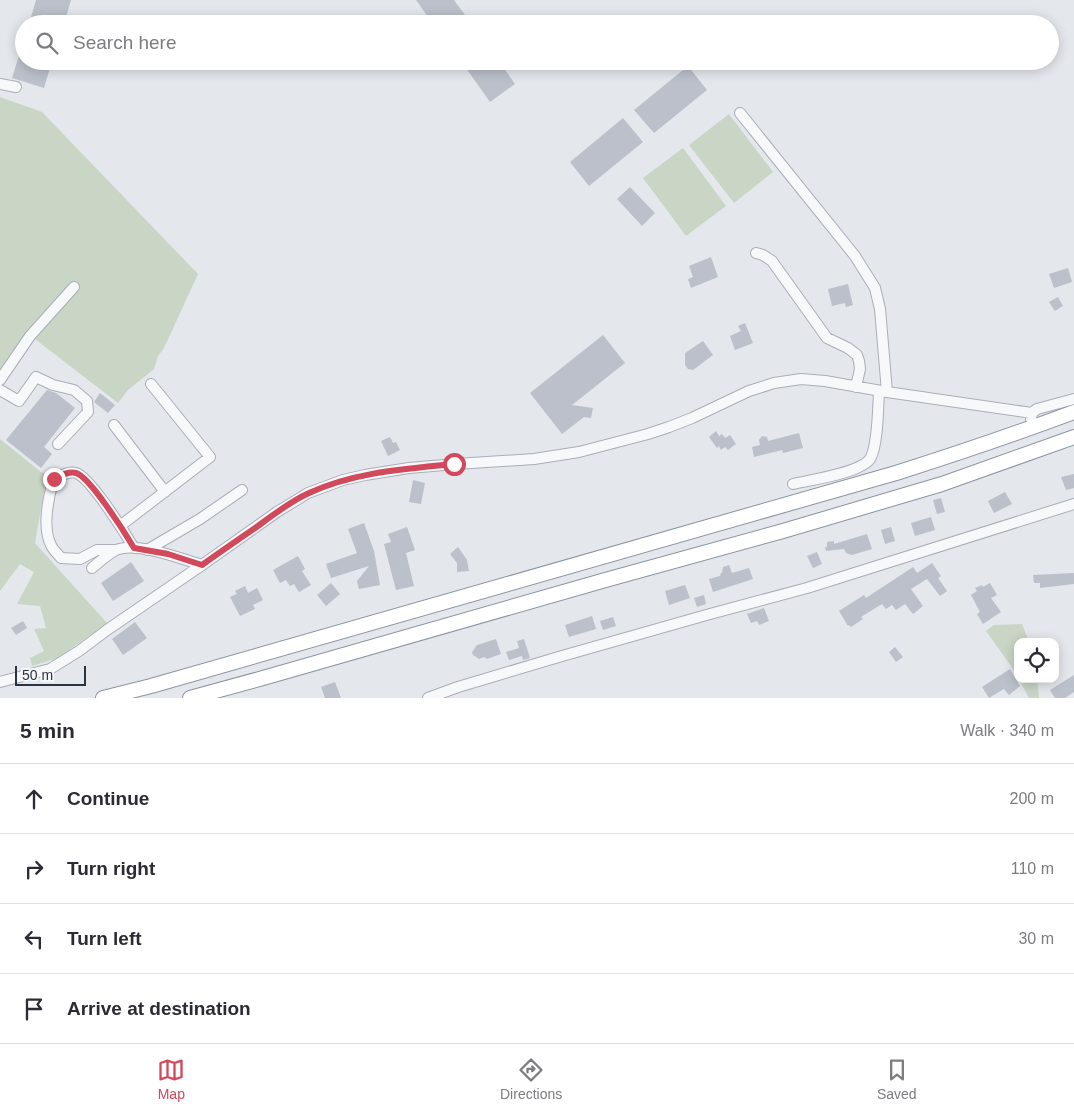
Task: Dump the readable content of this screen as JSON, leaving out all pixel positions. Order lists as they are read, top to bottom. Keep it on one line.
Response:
{"scale_bar":"50 m","page":{"search":"Search here","scale":"50 m","heading":["5 min","Walk · 340 m"],"list":[["Continue","200 m"],["Turn right","110 m"],["Turn left","30 m"],"Arrive at destination"],"nav":["Map","Directions","Saved"]}}
